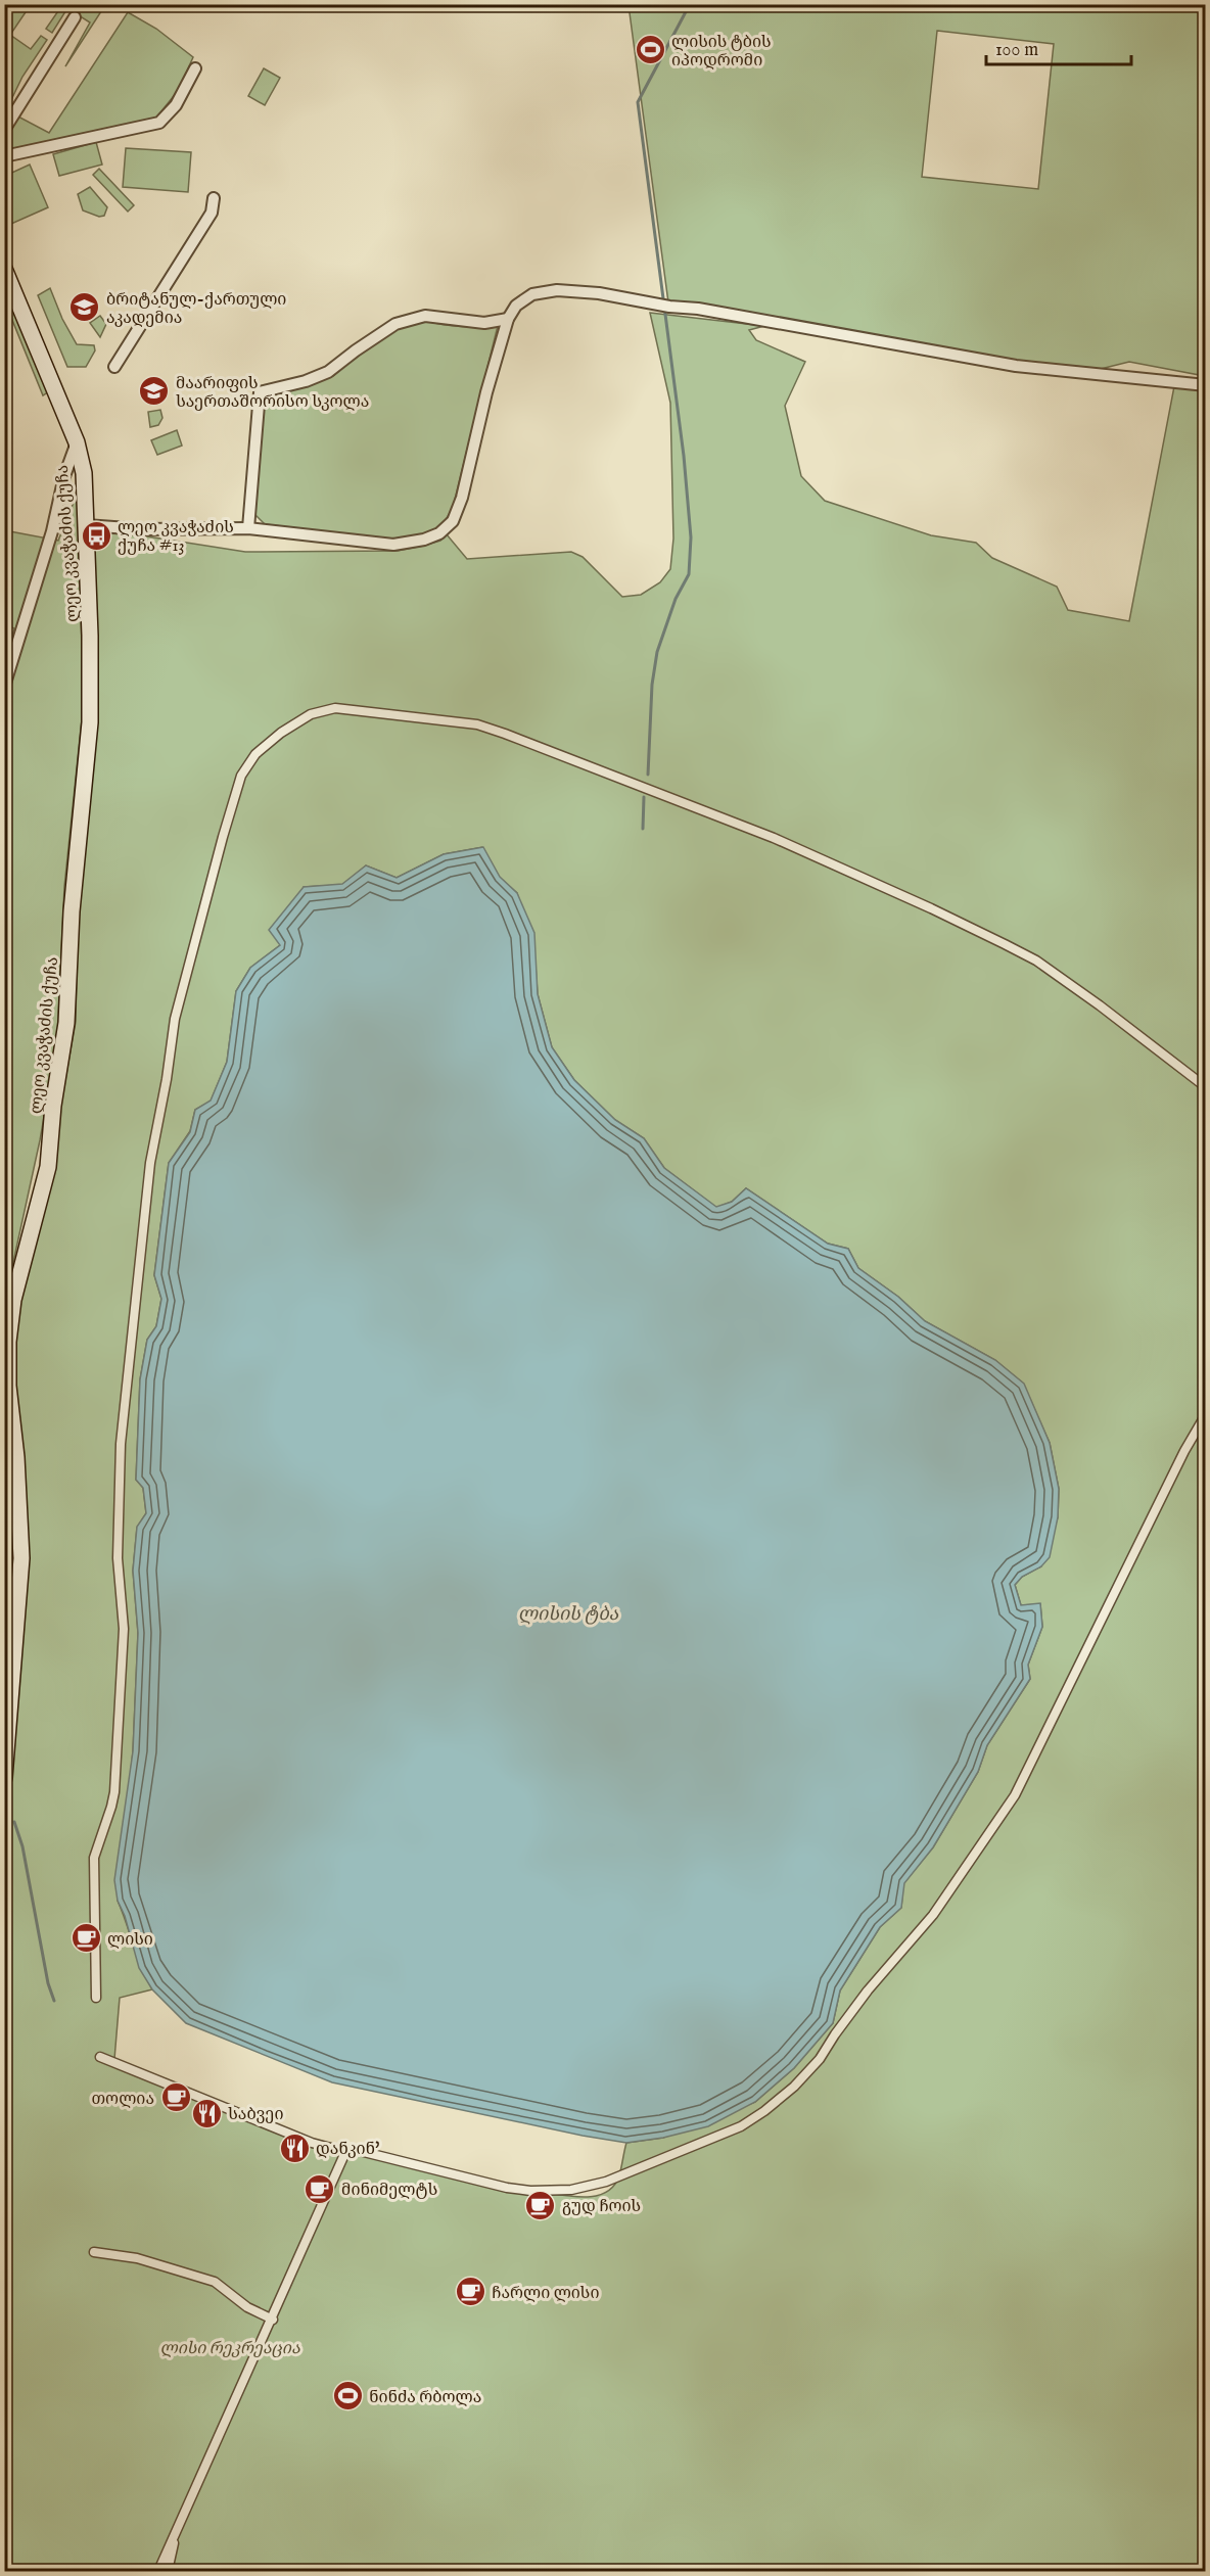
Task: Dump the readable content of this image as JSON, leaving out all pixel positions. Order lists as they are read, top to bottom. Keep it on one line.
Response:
{"streets":{"main road":["ლეო კვაჭაძის ქუჩა"]},"water":["ლისის ტბა"],"parks":["ლისი რეკრეაცია"],"places":{"sports":["ლისის ტბის იპოდრომი","ნინძა რბოლა"],"school or university":["ბრიტანულ-ქართული აკადემია","მაარიფის საერთაშორისო სკოლა"],"bus stop":["ლეო კვაჭაძის ქუჩა #13"],"cafe":["ლისი","თოლია","მინიმელტს","გუდ ჩოის","ჩარლი ლისი"],"restaurant":["საბვეი","დანკინ'"]},"scale_bar":"100 m"}
